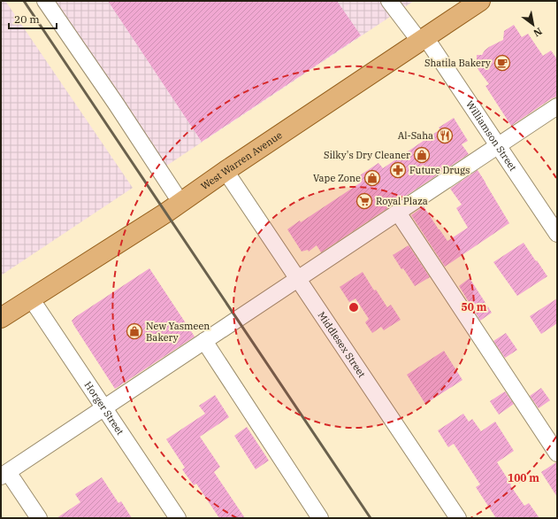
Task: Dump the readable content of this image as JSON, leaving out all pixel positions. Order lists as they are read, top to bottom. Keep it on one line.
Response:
{"streets":{"main road":["West Warren Avenue"],"street":["Williamson Street","Middlesex Street","Horger Street"]},"crossings":[["Williamson Street","West Warren Avenue"],["West Warren Avenue","Middlesex Street"],["West Warren Avenue","Horger Street"]],"places":{"cafe":["Shatila Bakery"],"restaurant":["Al-Saha"],"shop":["Silky's Dry Cleaner","Vape Zone","New Yasmeen Bakery"],"pharmacy":["Future Drugs"],"supermarket":["Royal Plaza"]},"scale_bar":"20 m","north":"bottom right","rings":["50 m","100 m"]}
